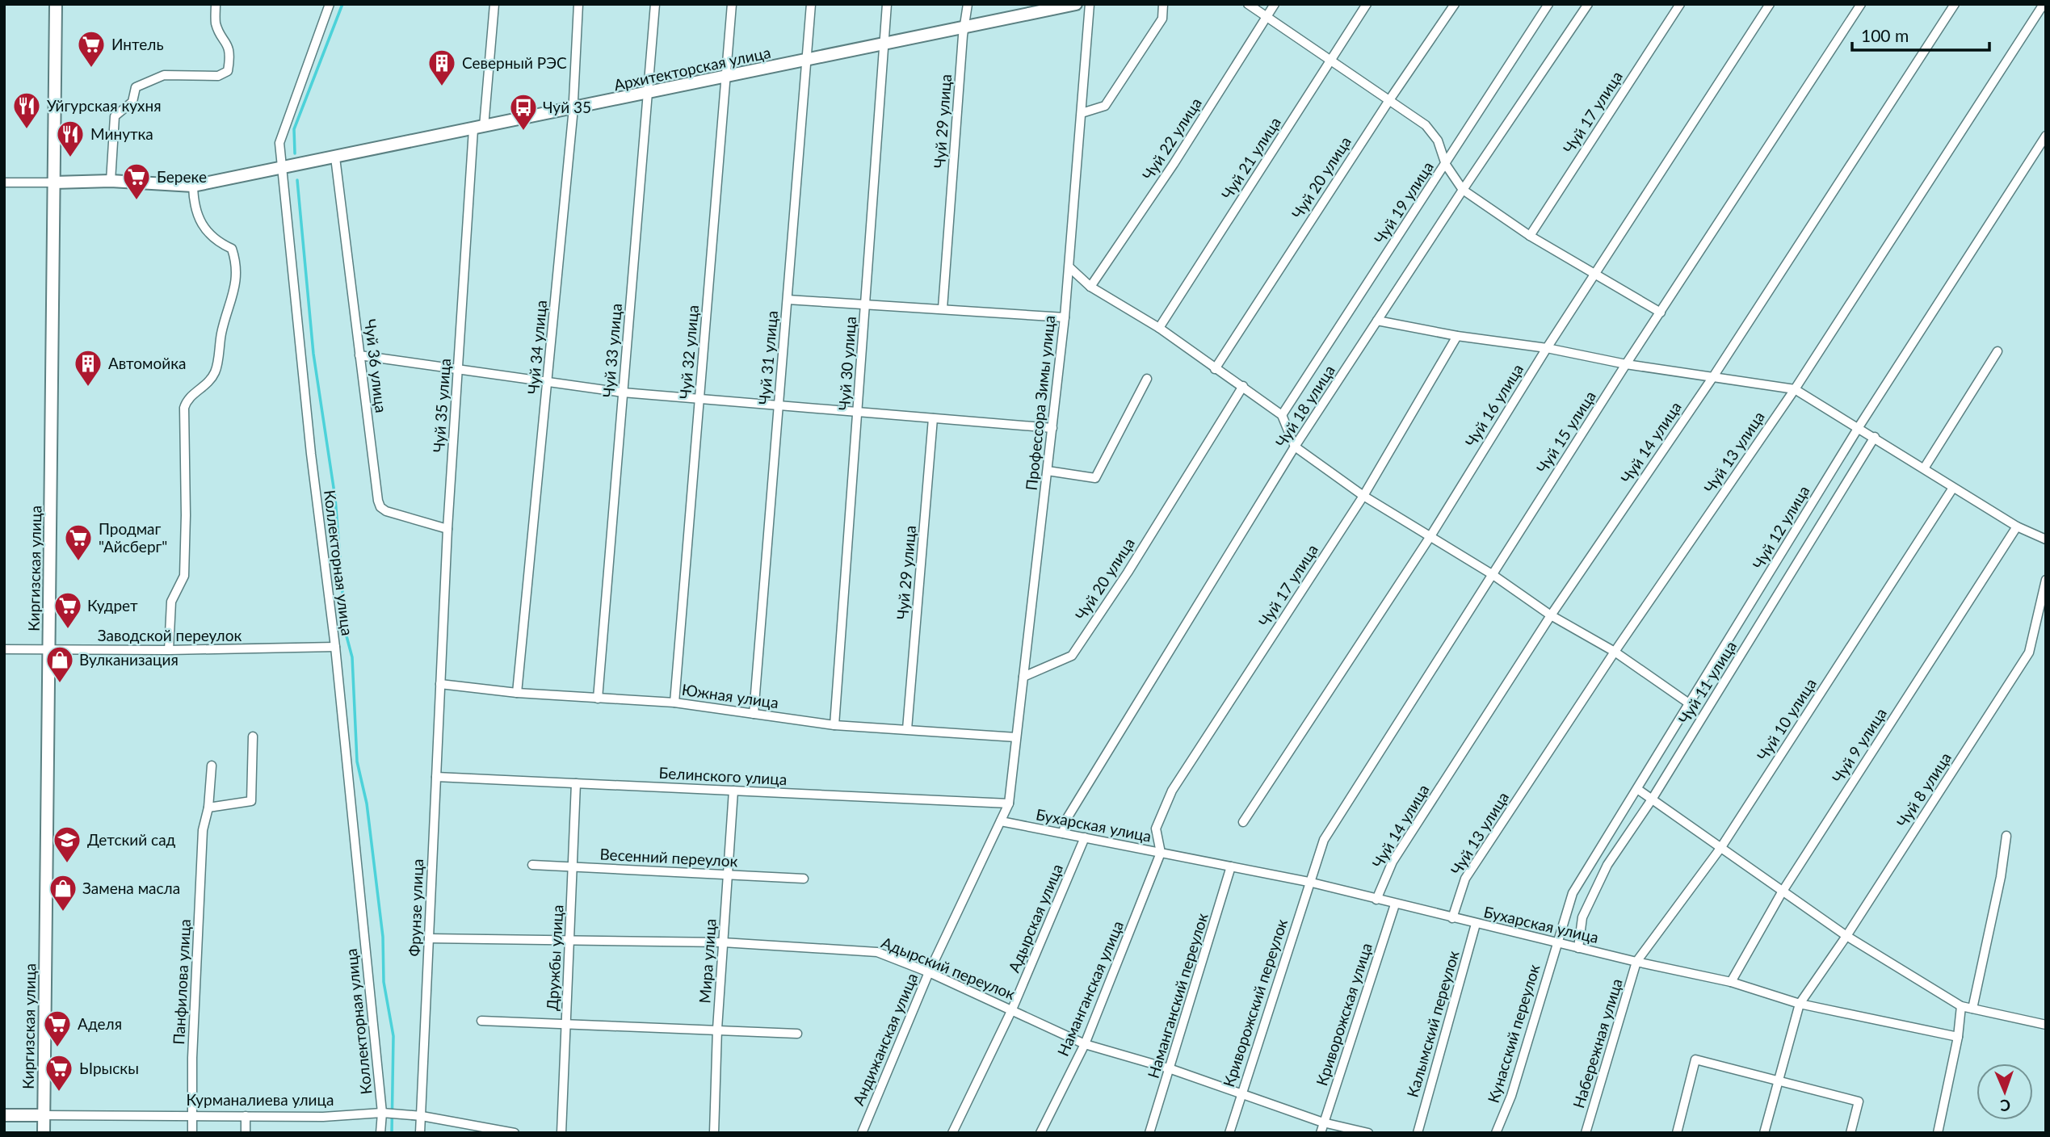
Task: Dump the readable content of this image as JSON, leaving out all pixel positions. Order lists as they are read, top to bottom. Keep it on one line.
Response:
{"streets":{"main road":["Архитекторская улица","Киргизская улица","Курманалиева улица"],"street":["Чуй 17 улица","Чуй 29 улица","Чуй 22 улица","Чуй 21 улица","Чуй 20 улица","Чуй 19 улица","Чуй 34 улица","Чуй 33 улица","Чуй 32 улица","Чуй 31 улица","Чуй 30 улица","Чуй 36 улица","Профессора Зимы улица","Чуй 35 улица","Чуй 16 улица","Чуй 18 улица","Чуй 15 улица","Чуй 14 улица","Чуй 13 улица","Чуй 12 улица","Коллекторная улица","Заводской переулок","Чуй 11 улица","Южная улица","Чуй 10 улица","Чуй 9 улица","Белинского улица","Чуй 8 улица","Бухарская улица","Весенний переулок","Фрунзе улица","Адырская улица","Дружбы улица","Мира улица","Адырский переулок","Панфилова улица","Наманганская улица","Наманганский переулок","Криворожский переулок","Криворожская улица","Калымский переулок","Кунасский переулок","Андижанская улица","Набережная улица"]},"crossings":[["Архитекторская улица","Чуй 29 улица"],["Архитекторская улица","Чуй 34 улица"],["Архитекторская улица","Чуй 33 улица"],["Архитекторская улица","Чуй 32 улица"],["Архитекторская улица","Чуй 31 улица"],["Архитекторская улица","Чуй 30 улица"],["Архитекторская улица","Чуй 36 улица"],["Архитекторская улица","Чуй 35 улица"],["Архитекторская улица","Коллекторная улица"],["Архитекторская улица","Киргизская улица"],["Чуй 17 улица","Бухарская улица"],["Чуй 17 улица","Наманганская улица"],["Чуй 29 улица","Южная улица"],["Чуй 20 улица","Профессора Зимы улица"],["Чуй 34 улица","Южная улица"],["Чуй 33 улица","Южная улица"],["Чуй 32 улица","Южная улица"],["Чуй 31 улица","Южная улица"],["Чуй 30 улица","Южная улица"],["Чуй 36 улица","Чуй 35 улица"],["Профессора Зимы улица","Южная улица"],["Профессора Зимы улица","Белинского улица"],["Профессора Зимы улица","Андижанская улица"],["Чуй 35 улица","Южная улица"],["Чуй 35 улица","Фрунзе улица"],["Чуй 18 улица","Бухарская улица"],["Чуй 15 улица","Бухарская улица"],["Чуй 15 улица","Криворожский переулок"],["Чуй 14 улица","Бухарская улица"],["Чуй 13 улица","Бухарская улица"],["Чуй 12 улица","Бухарская улица"],["Чуй 12 улица","Кунасский переулок"],["Коллекторная улица","Заводской переулок"],["Коллекторная улица","Курманалиева улица"],["Киргизская улица","Заводской переулок"],["Киргизская улица","Курманалиева улица"],["Чуй 11 улица","Бухарская улица"],["Южная улица","Фрунзе улица"],["Чуй 10 улица","Бухарская улица"],["Чуй 10 улица","Набережная улица"],["Чуй 9 улица","Бухарская улица"],["Белинского улица","Фрунзе улица"],["Белинского улица","Дружбы улица"],["Белинского улица","Мира улица"],["Белинского улица","Андижанская улица"],["Чуй 8 улица","Бухарская улица"],["Бухарская улица","Адырская улица"],["Бухарская улица","Наманганская улица"],["Бухарская улица","Наманганский переулок"],["Бухарская улица","Криворожский переулок"],["Бухарская улица","Криворожская улица"],["Бухарская улица","Калымский переулок"],["Бухарская улица","Кунасский переулок"],["Бухарская улица","Андижанская улица"],["Бухарская улица","Набережная улица"],["Весенний переулок","Дружбы улица"],["Весенний переулок","Мира улица"],["Фрунзе улица","Адырский переулок"],["Фрунзе улица","Курманалиева улица"],["Адырская улица","Адырский переулок"],["Дружбы улица","Адырский переулок"],["Мира улица","Адырский переулок"],["Адырский переулок","Наманганская улица"],["Адырский переулок","Наманганский переулок"],["Адырский переулок","Криворожский переулок"],["Адырский переулок","Криворожская улица"],["Адырский переулок","Андижанская улица"],["Панфилова улица","Курманалиева улица"]],"places":{"supermarket":["Интель","Береке","Продмаг \"Айсберг\"","Кудрет","Аделя","Ырыскы"],"building":["Северный РЭС","Автомойка"],"restaurant":["Уйгурская кухня","Минутка"],"bus stop":["Чуй 35"],"shop":["Вулканизация","Замена масла"],"school or university":["Детский сад"]},"scale_bar":"100 m","north":"bottom"}
